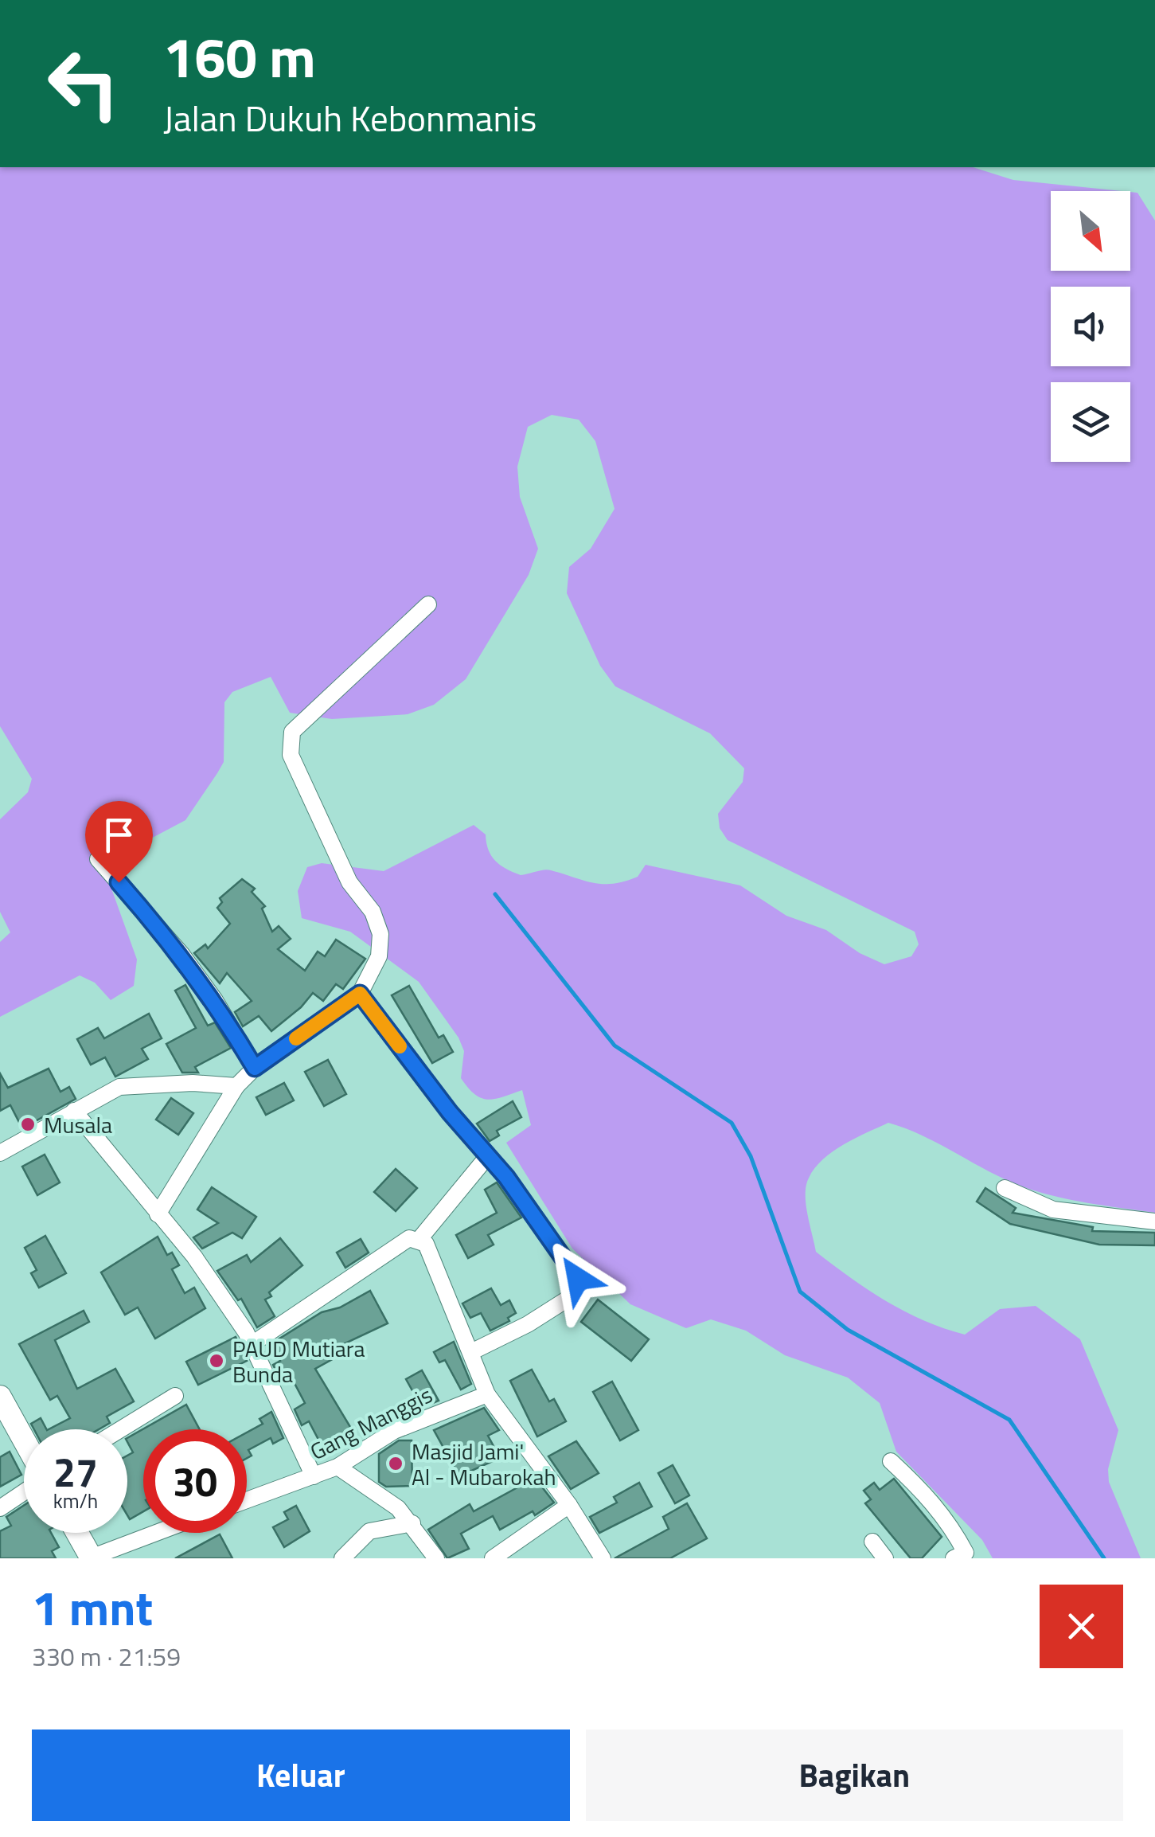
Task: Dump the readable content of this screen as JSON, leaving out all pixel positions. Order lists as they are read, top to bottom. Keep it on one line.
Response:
{"streets":{"street":["Gang Manggis"]},"places":["Musala","PAUD Mutiara Bunda","Masjid Jami' Al - Mubarokah"],"north":"bottom right","page":{"turn":["160 m","Jalan Dukuh Kebonmanis"],"speed":"27 km/h","limit":"30","heading":["1 mnt","330 m · 21:59"],"buttons":["Keluar","Bagikan"]}}
